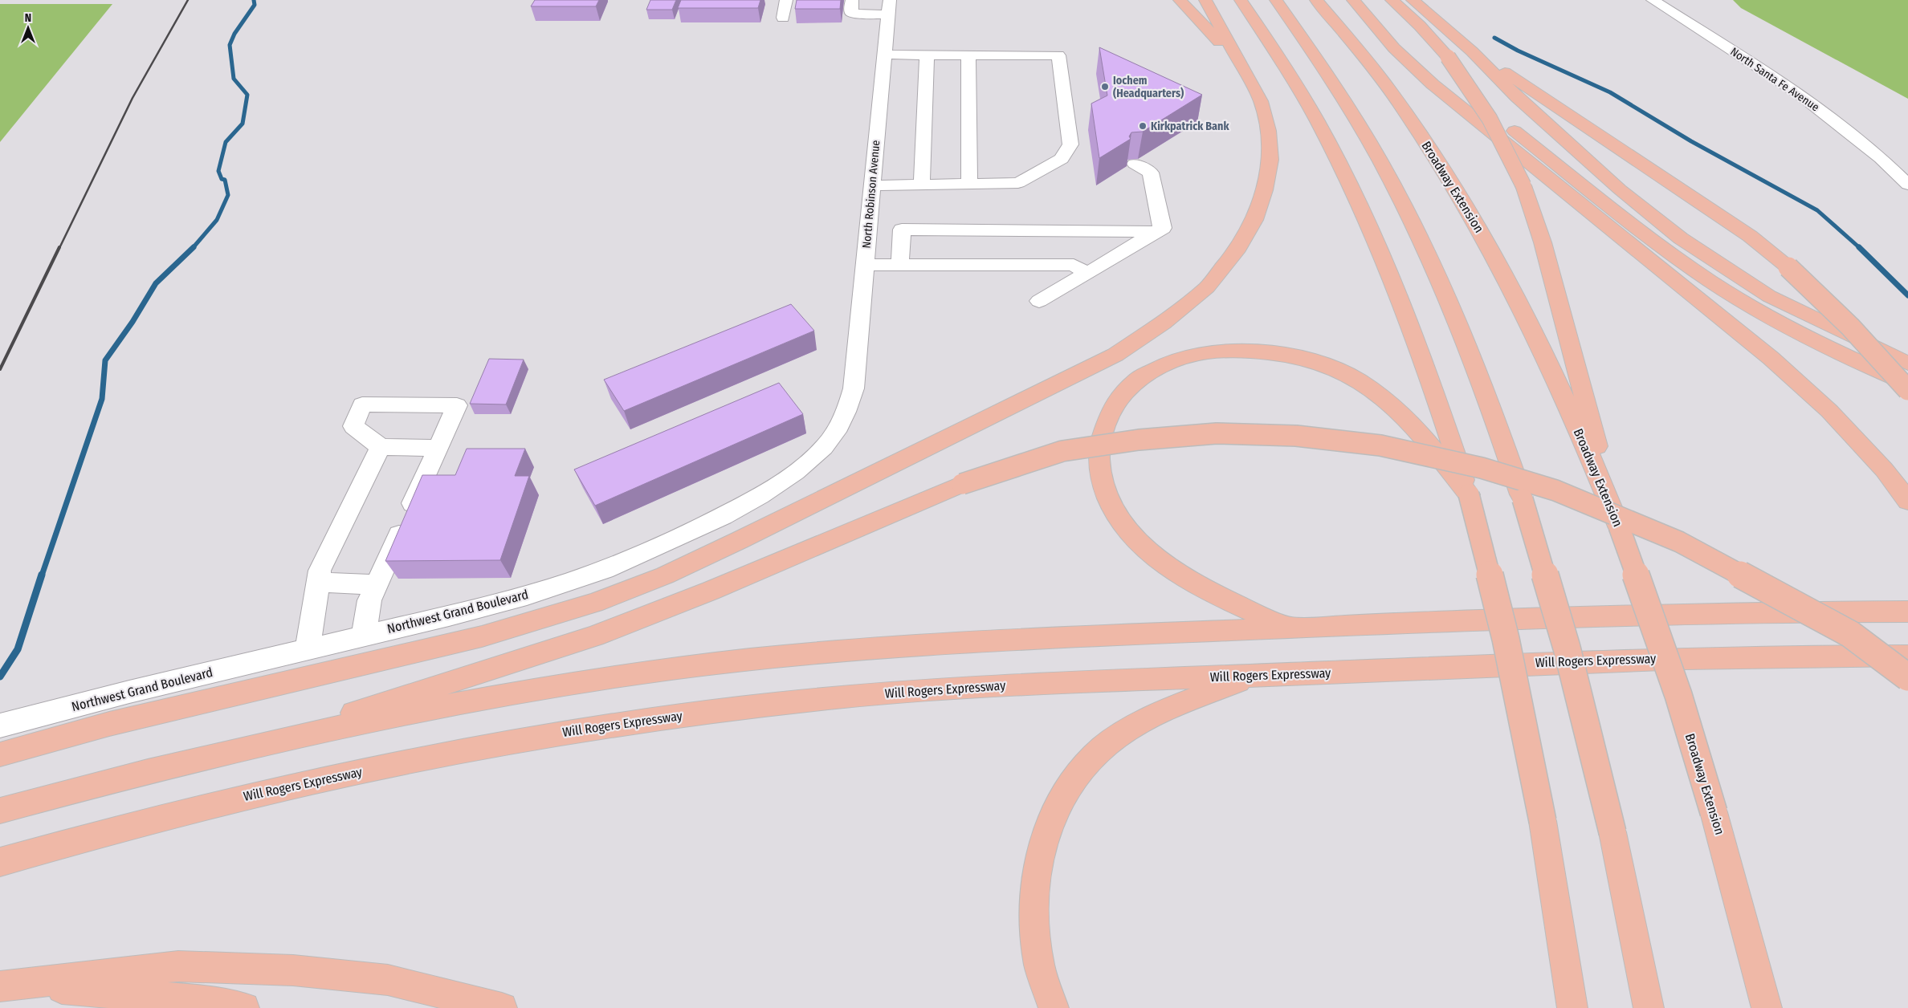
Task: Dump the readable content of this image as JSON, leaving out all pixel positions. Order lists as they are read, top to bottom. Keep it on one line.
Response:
{"streets":{"highway":["Broadway Extension","Will Rogers Expressway"],"street":["North Santa Fe Avenue","North Robinson Avenue","Northwest Grand Boulevard"]},"crossings":[["North Robinson Avenue","Northwest Grand Boulevard"]],"places":["Iochem (Headquarters)","Kirkpatrick Bank"],"north":"top"}
